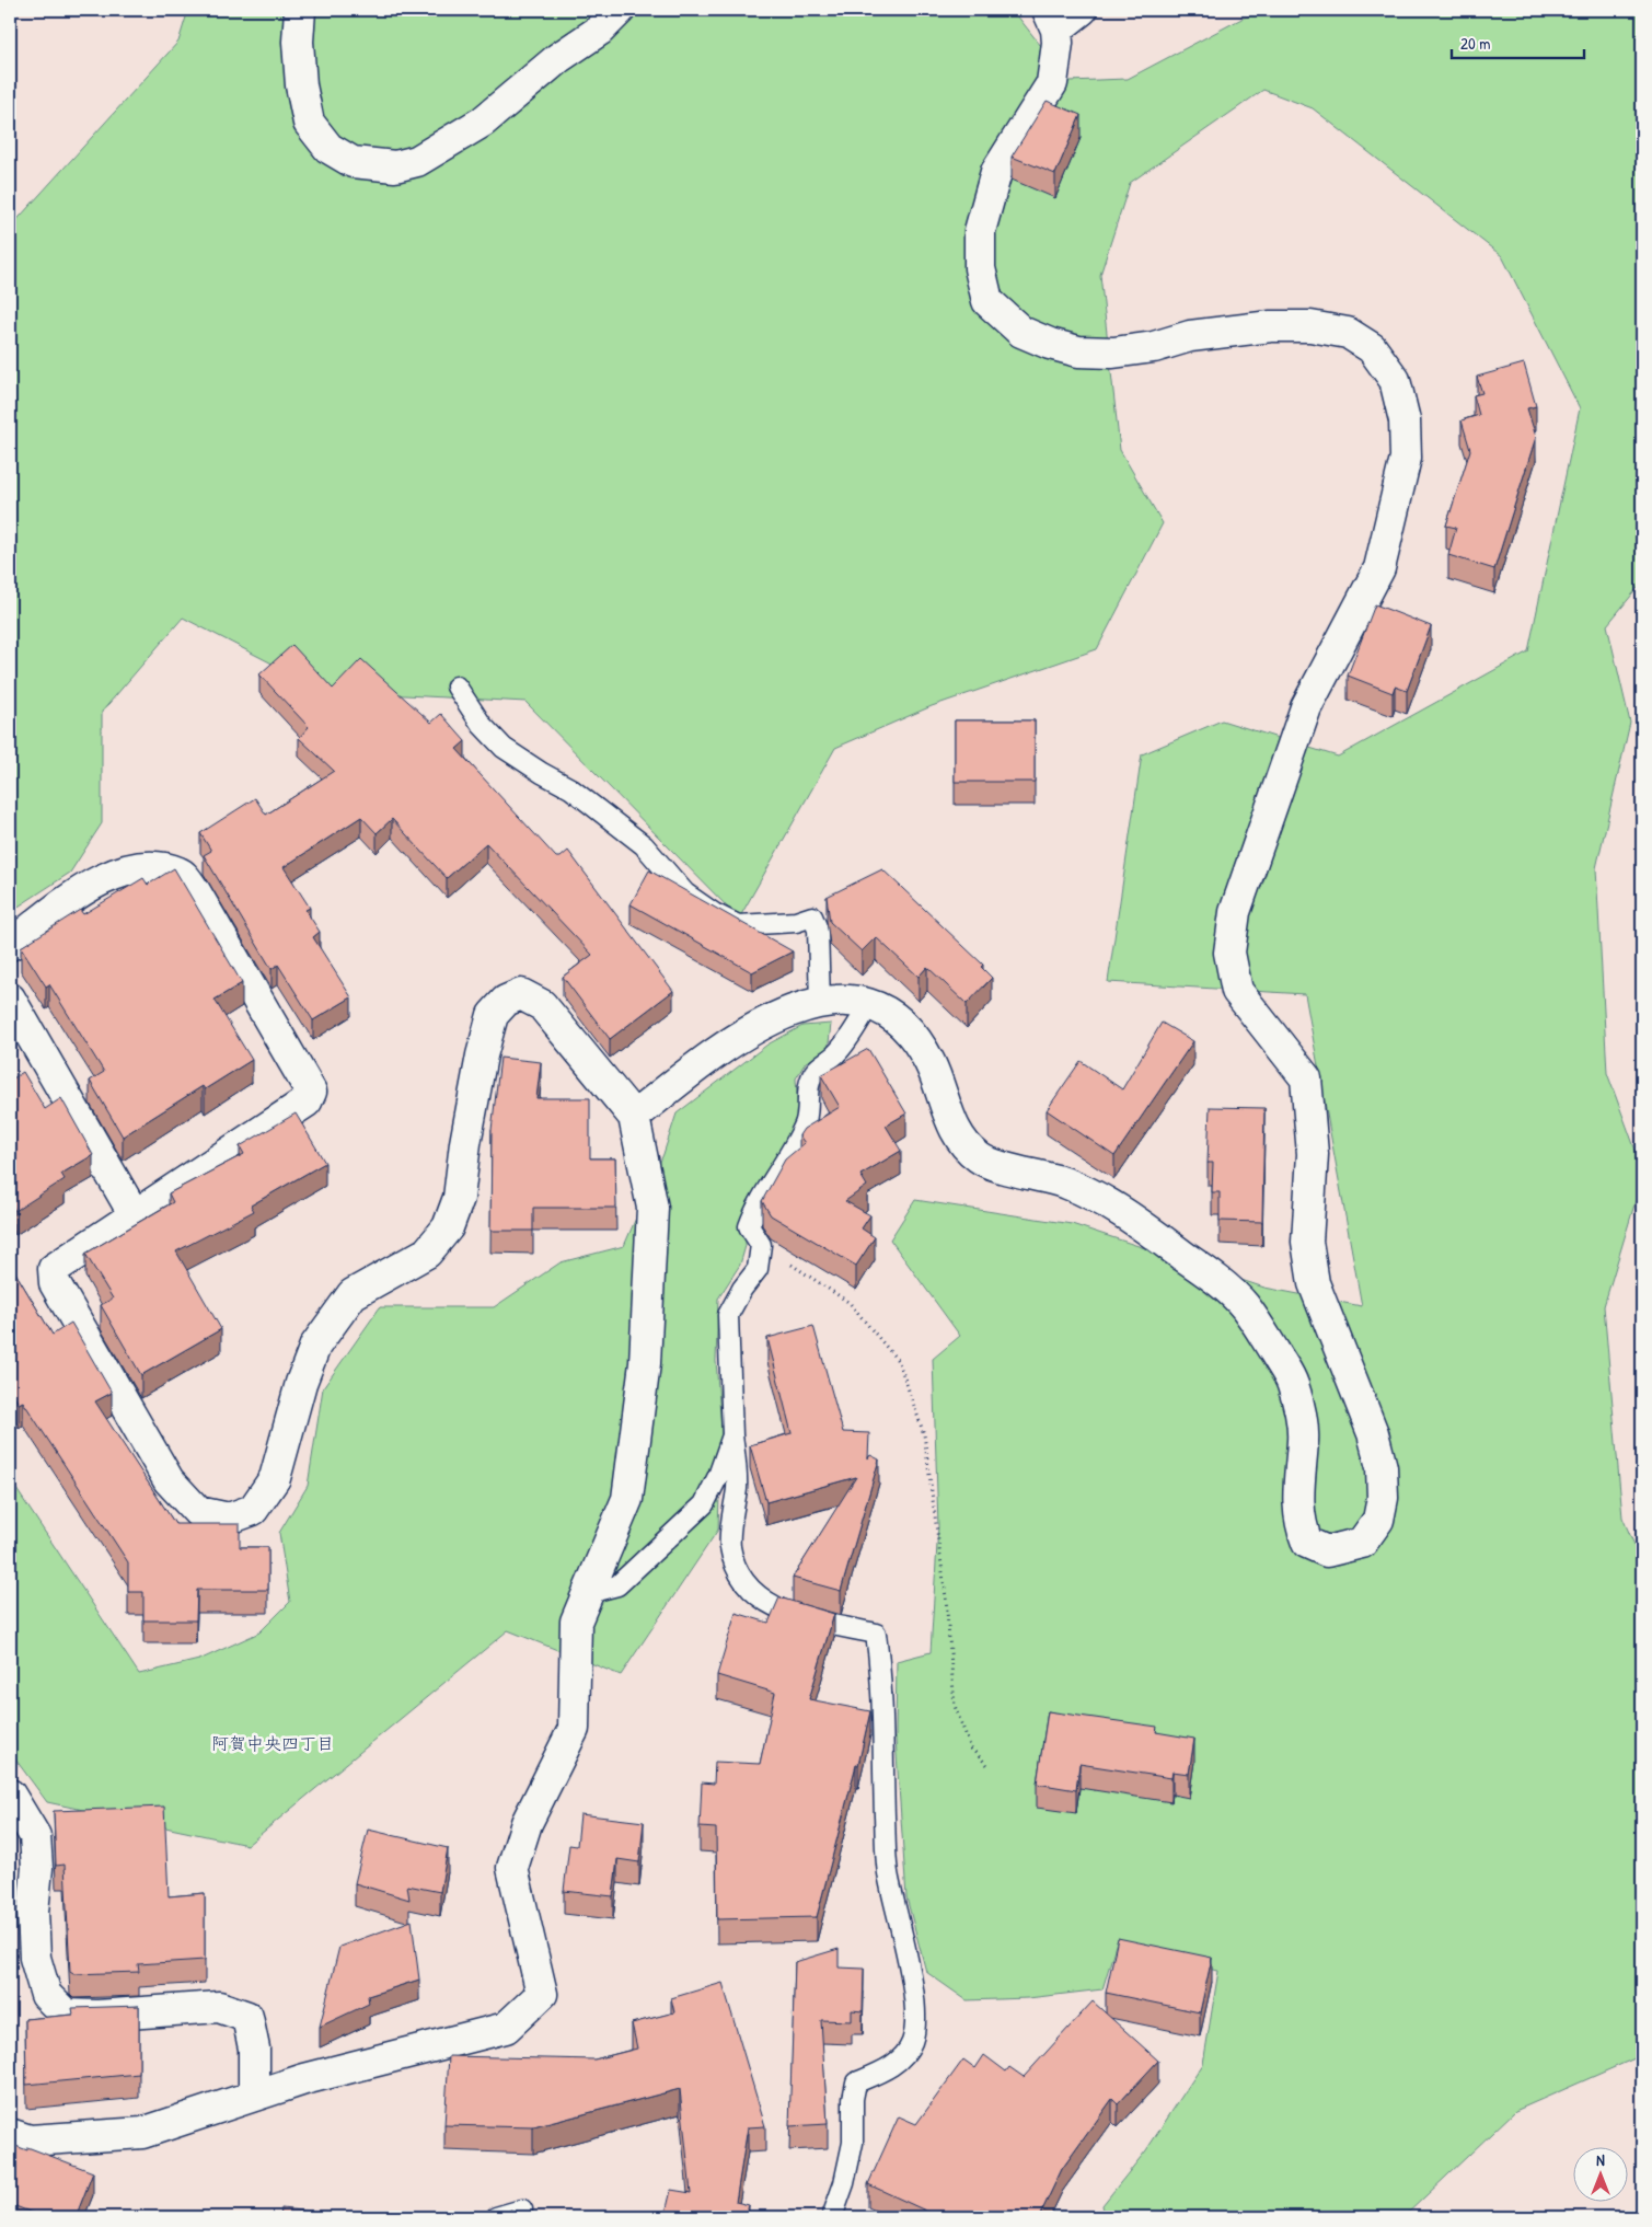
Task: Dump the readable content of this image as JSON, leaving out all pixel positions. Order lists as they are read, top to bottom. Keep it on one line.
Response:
{"districts":["阿賀中央四丁目"],"scale_bar":"20 m","north":"top"}
